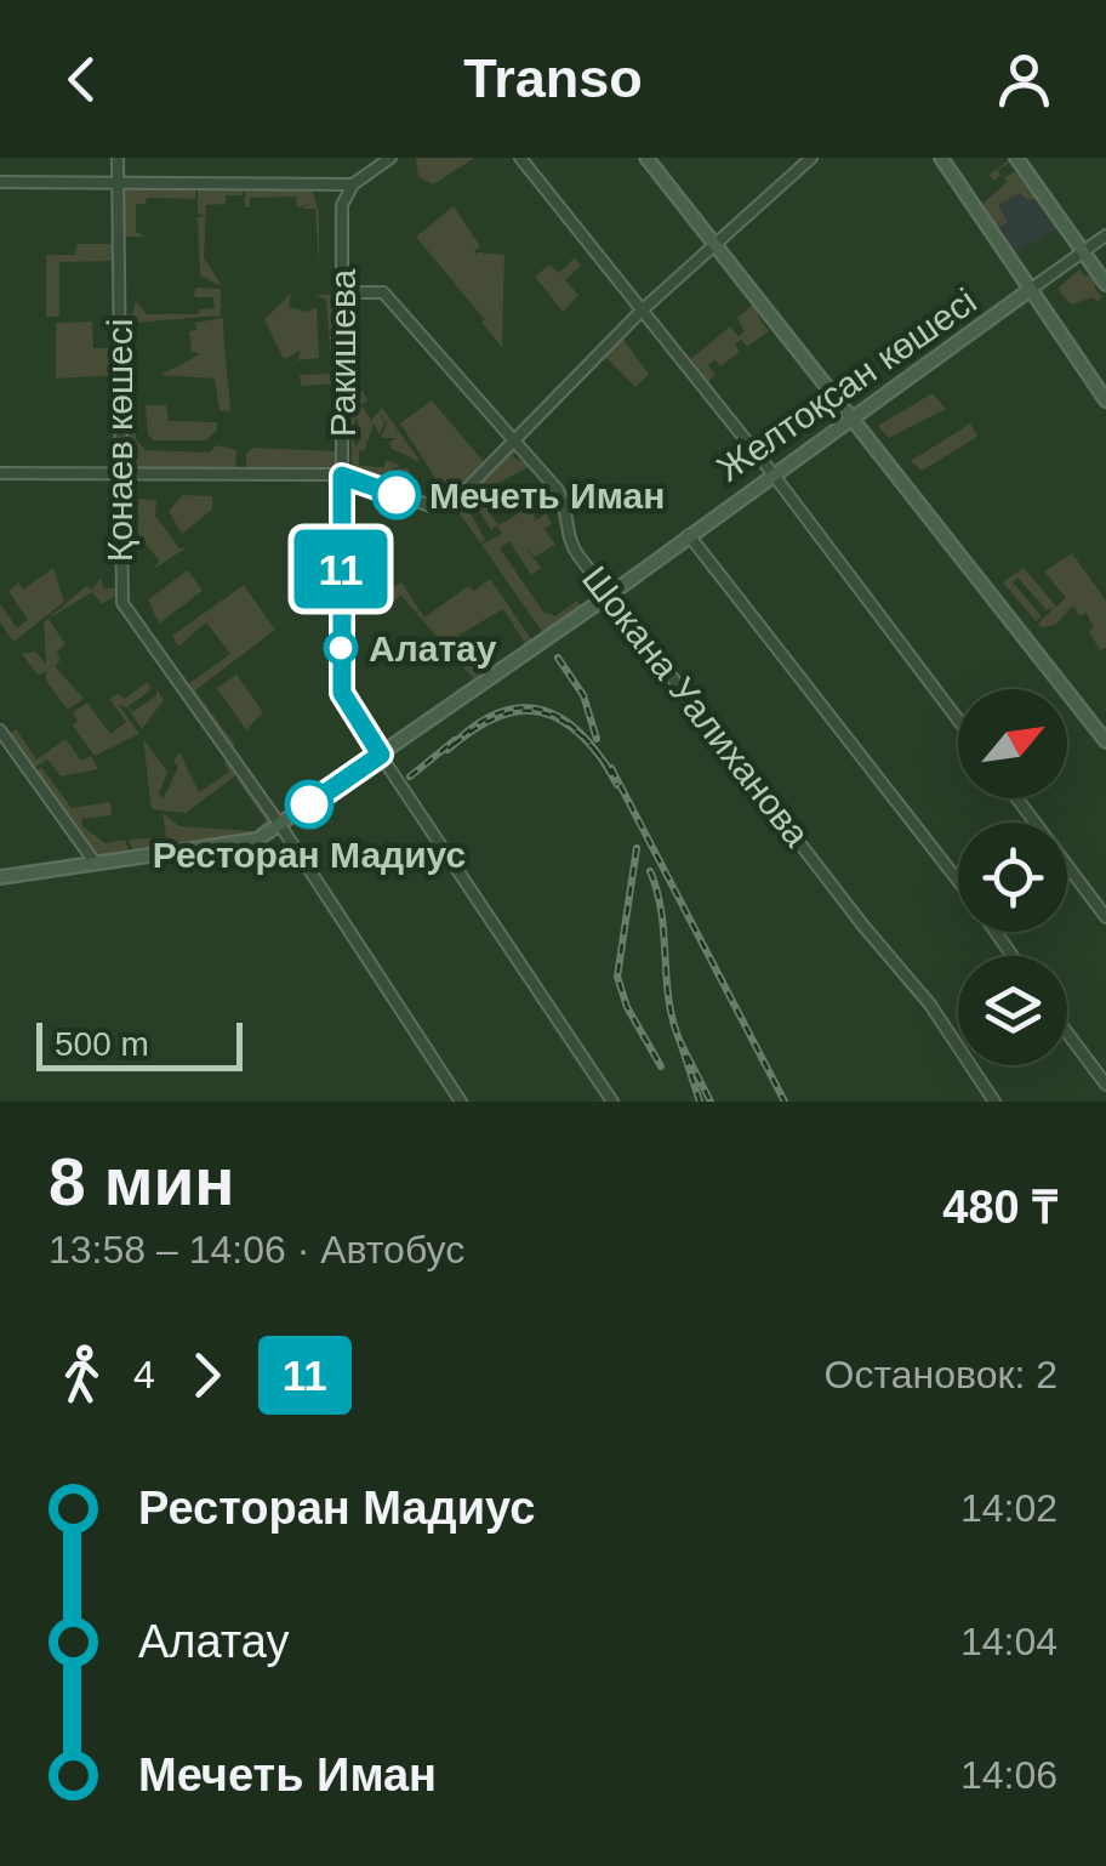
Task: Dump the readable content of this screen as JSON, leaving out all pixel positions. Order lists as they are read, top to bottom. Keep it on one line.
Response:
{"streets":{"main road":["Желтоқсан көшесі"],"street":["Ракишева","Қонаев көшесі","Шокана Уалиханова"]},"crossings":[["Ракишева","Желтоқсан көшесі"],["Ракишева","Шокана Уалиханова"],["Желтоқсан көшесі","Қонаев көшесі"],["Желтоқсан көшесі","Шокана Уалиханова"]],"places":["Мечеть Иман","Алатау","Ресторан Мадиус"],"lines":["bus line 11"],"scale_bar":"500 m","north":"top right","page":{"header":"Transo","on_map":"11","scale":"500 m","heading":["8 мин","13:58 – 14:06 · Автобус","480 ₸"],"legs":["4","11","Остановок: 2"],"list":[{"name":"Ресторан Мадиус","value":"14:02"},{"name":"Алатау","value":"14:04"},{"name":"Мечеть Иман","value":"14:06"}]}}
